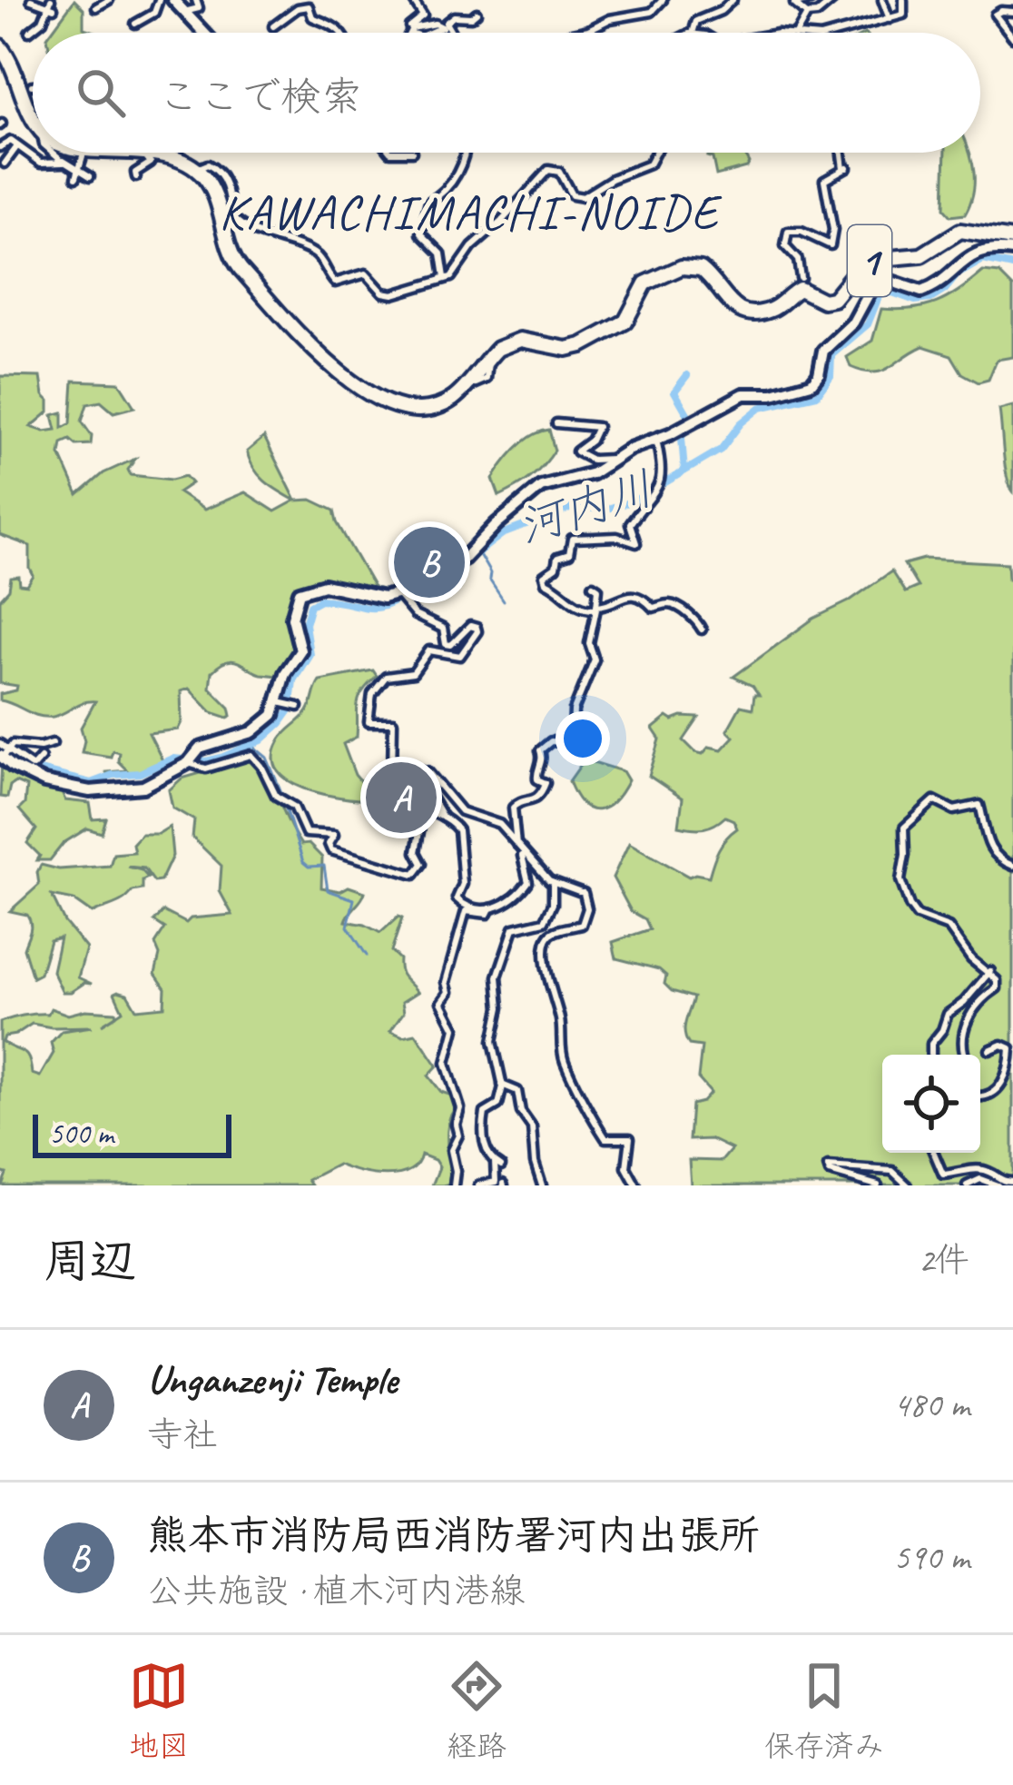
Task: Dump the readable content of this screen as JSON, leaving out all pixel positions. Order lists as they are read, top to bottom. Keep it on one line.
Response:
{"streets":{"main road":["1"]},"districts":["KAWACHIMACHI-NOIDE"],"water":["河内川"],"scale_bar":"500 m","page":{"search":"ここで検索","pins":["B","A"],"scale":"500 m","heading":["周辺","2件"],"list":[{"mark":"A","name":"Unganzenji Temple","note":"寺社","value":"480 m"},{"mark":"B","name":"熊本市消防局西消防署河内出張所","note":"公共施設 · 植木河内港線","value":"590 m"}],"nav":["地図","経路","保存済み"]}}
